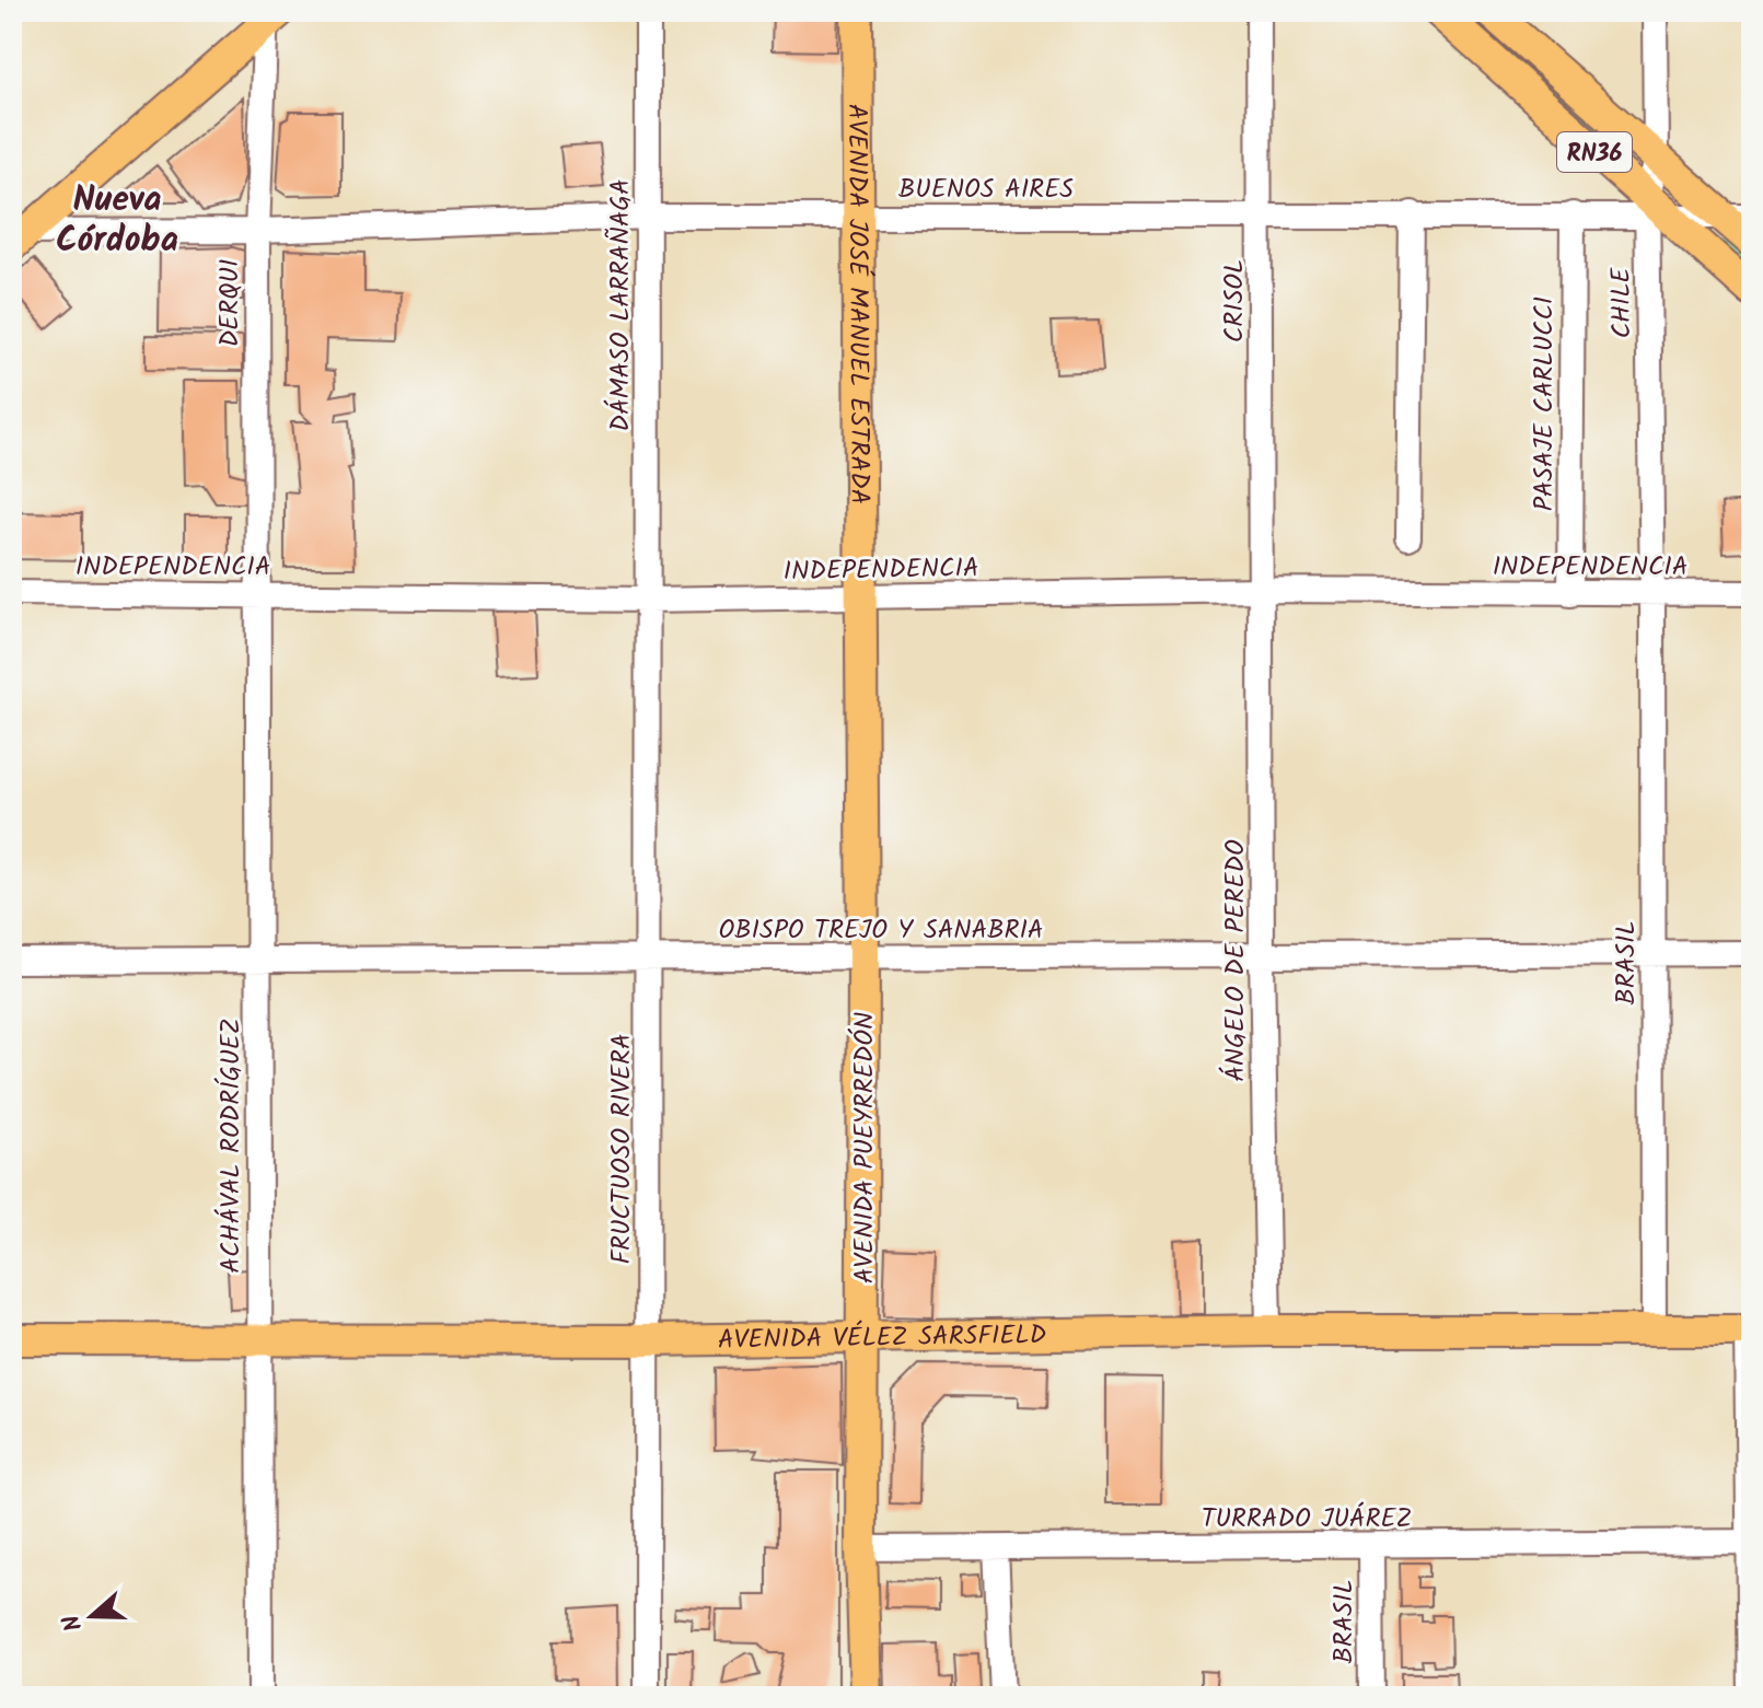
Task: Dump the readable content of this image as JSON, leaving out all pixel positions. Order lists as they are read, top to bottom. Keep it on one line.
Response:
{"streets":{"main road":["RN36","AVENIDA JOSÉ MANUEL ESTRADA","AVENIDA PUEYRREDÓN","AVENIDA VÉLEZ SARSFIELD"],"street":["BUENOS AIRES","CRISOL","DERQUI","CHILE","DÁMASO LARRAÑAGA","PASAJE CARLUCCI","INDEPENDENCIA","OBISPO TREJO Y SANABRIA","ÁNGELO DE PEREDO","BRASIL","ACHÁVAL RODRÍGUEZ","FRUCTUOSO RIVERA","TURRADO JUÁREZ"]},"crossings":[["RN36","BUENOS AIRES"],["RN36","CHILE"],["BUENOS AIRES","CRISOL"],["BUENOS AIRES","DERQUI"],["BUENOS AIRES","CHILE"],["BUENOS AIRES","AVENIDA JOSÉ MANUEL ESTRADA"],["BUENOS AIRES","DÁMASO LARRAÑAGA"],["BUENOS AIRES","PASAJE CARLUCCI"],["CRISOL","INDEPENDENCIA"],["CRISOL","ÁNGELO DE PEREDO"],["DERQUI","INDEPENDENCIA"],["DERQUI","ACHÁVAL RODRÍGUEZ"],["CHILE","INDEPENDENCIA"],["CHILE","BRASIL"],["AVENIDA JOSÉ MANUEL ESTRADA","INDEPENDENCIA"],["AVENIDA JOSÉ MANUEL ESTRADA","AVENIDA PUEYRREDÓN"],["DÁMASO LARRAÑAGA","INDEPENDENCIA"],["DÁMASO LARRAÑAGA","FRUCTUOSO RIVERA"],["PASAJE CARLUCCI","INDEPENDENCIA"],["INDEPENDENCIA","ÁNGELO DE PEREDO"],["INDEPENDENCIA","BRASIL"],["INDEPENDENCIA","ACHÁVAL RODRÍGUEZ"],["INDEPENDENCIA","AVENIDA PUEYRREDÓN"],["INDEPENDENCIA","FRUCTUOSO RIVERA"],["OBISPO TREJO Y SANABRIA","ÁNGELO DE PEREDO"],["OBISPO TREJO Y SANABRIA","BRASIL"],["OBISPO TREJO Y SANABRIA","ACHÁVAL RODRÍGUEZ"],["OBISPO TREJO Y SANABRIA","AVENIDA PUEYRREDÓN"],["OBISPO TREJO Y SANABRIA","FRUCTUOSO RIVERA"],["ÁNGELO DE PEREDO","AVENIDA VÉLEZ SARSFIELD"],["BRASIL","AVENIDA VÉLEZ SARSFIELD"],["BRASIL","TURRADO JUÁREZ"],["ACHÁVAL RODRÍGUEZ","AVENIDA VÉLEZ SARSFIELD"],["AVENIDA PUEYRREDÓN","AVENIDA VÉLEZ SARSFIELD"],["AVENIDA PUEYRREDÓN","TURRADO JUÁREZ"],["FRUCTUOSO RIVERA","AVENIDA VÉLEZ SARSFIELD"]],"districts":["Nueva Córdoba"],"north":"left"}
